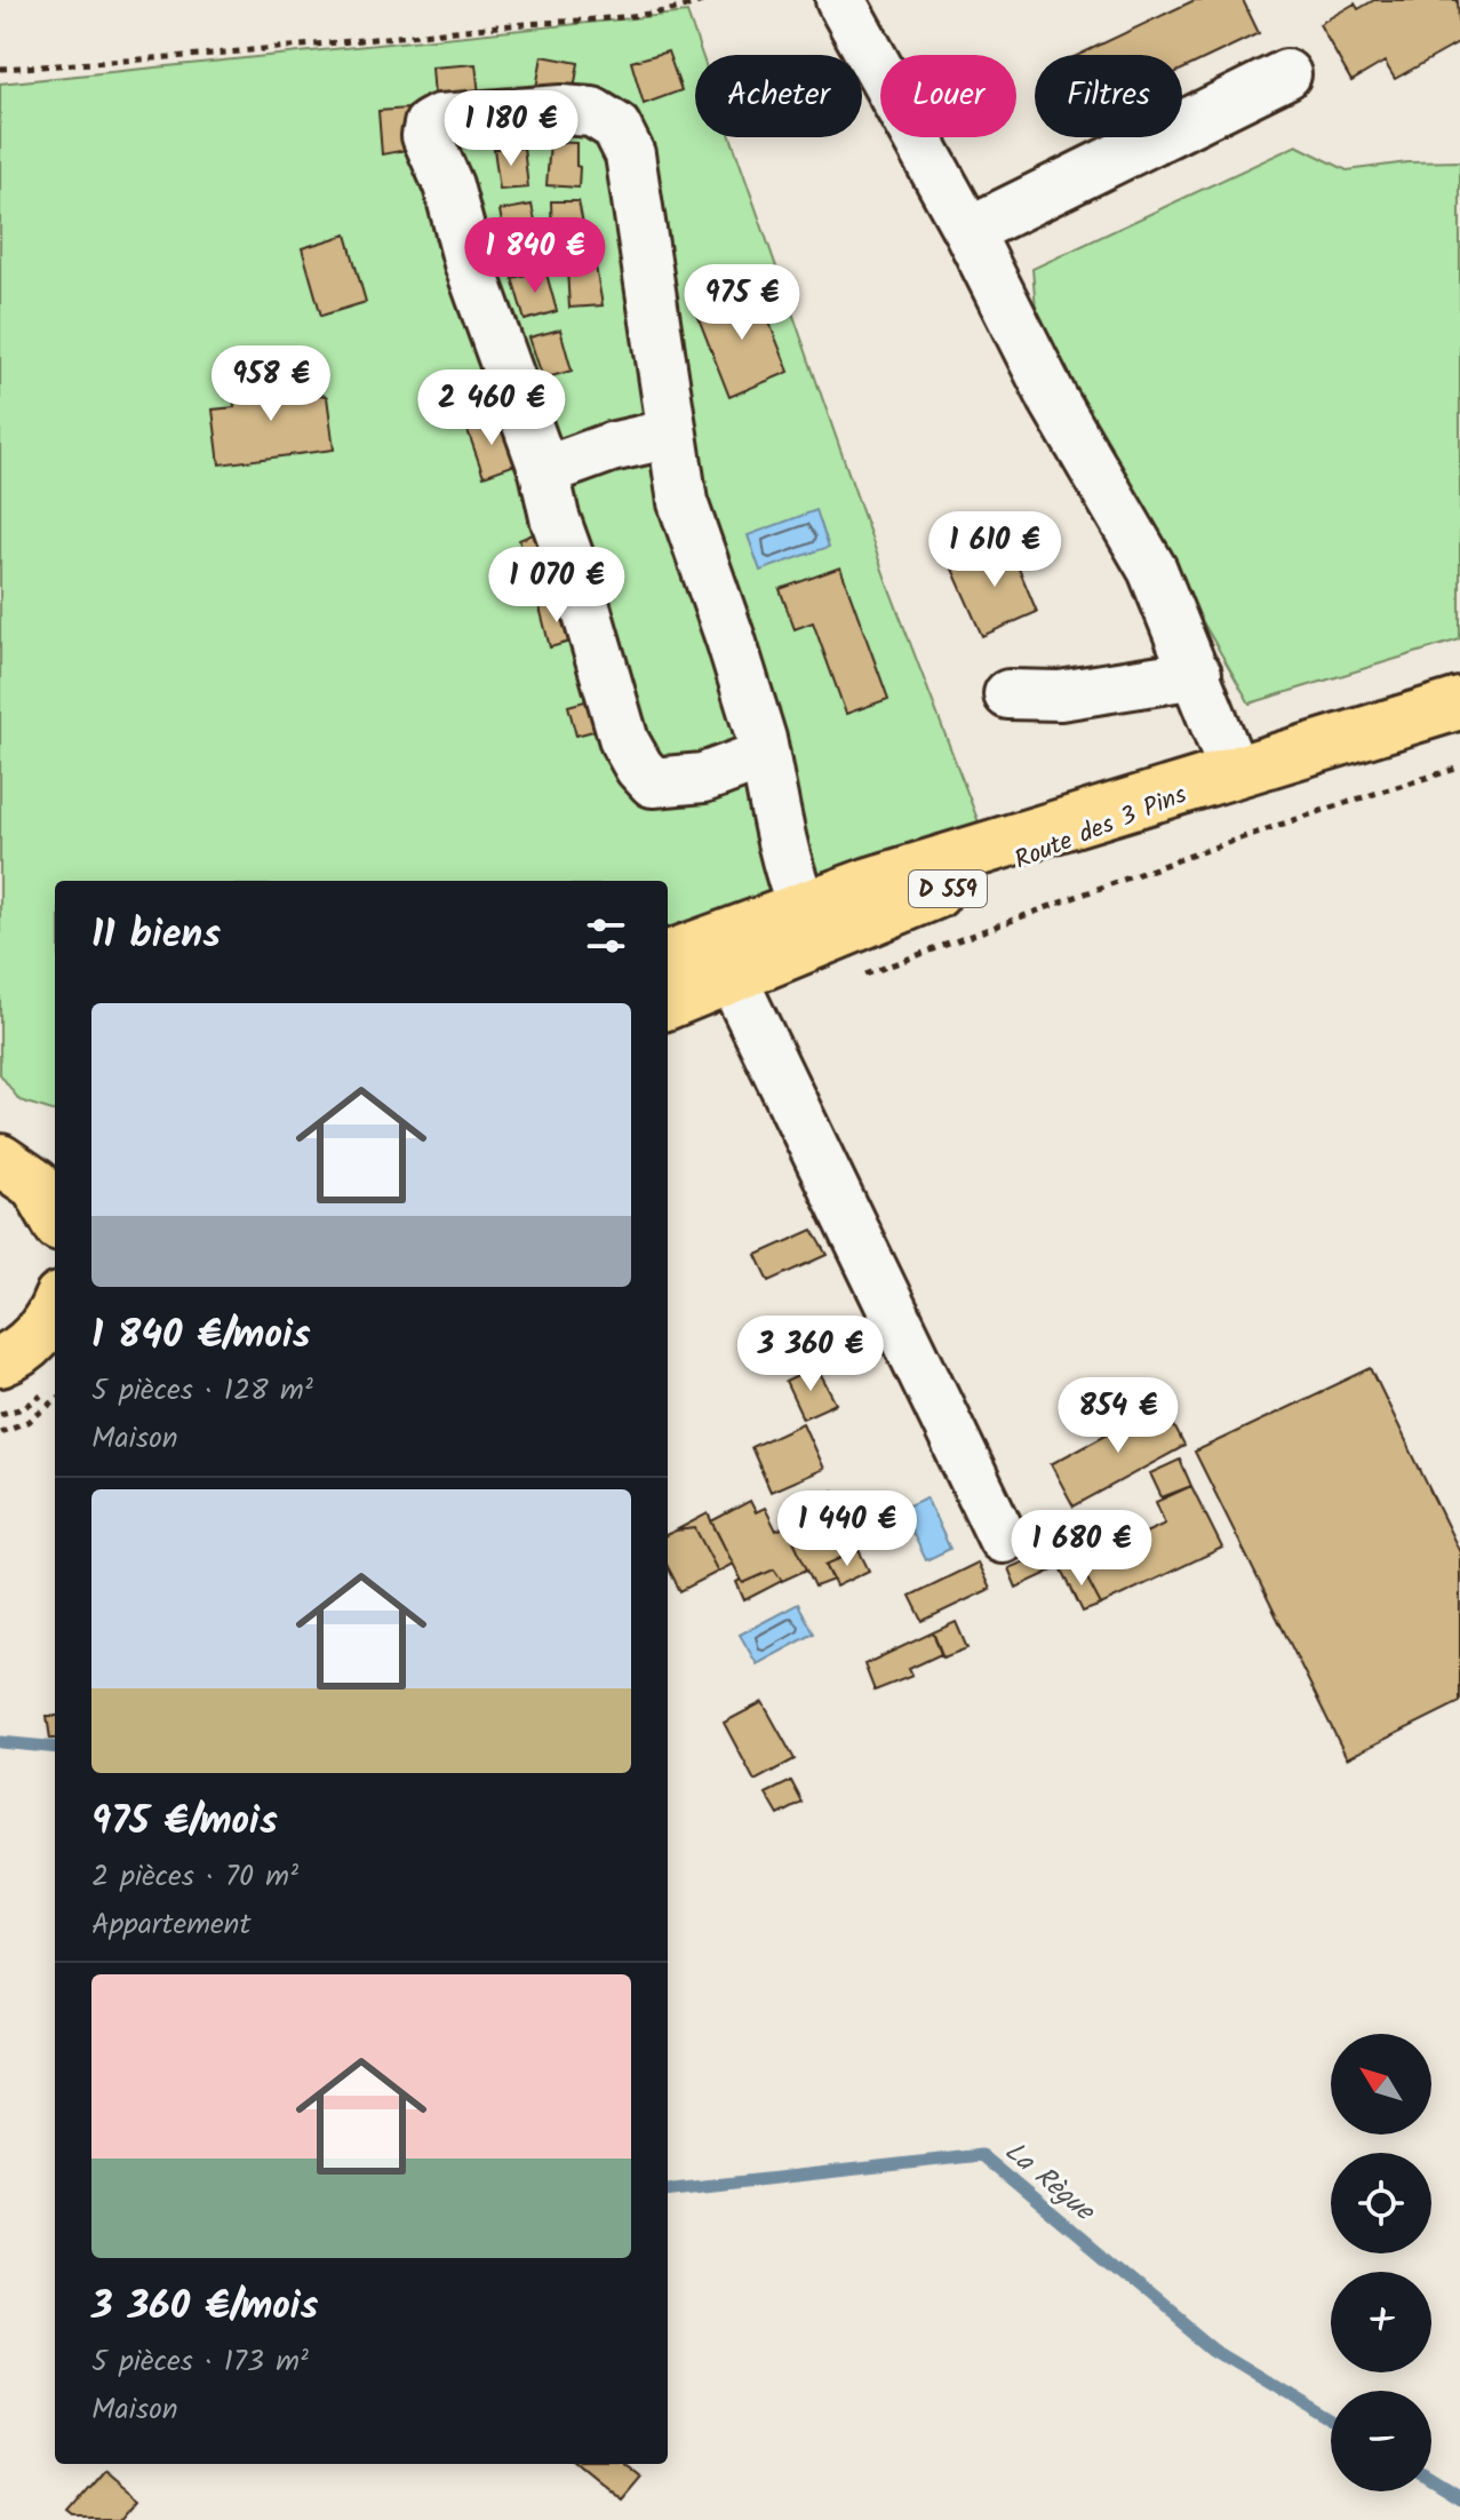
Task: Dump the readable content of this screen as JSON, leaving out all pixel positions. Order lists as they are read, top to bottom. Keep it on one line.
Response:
{"streets":{"main road":["Route des 3 Pins","D 559"]},"water":["La Règue"],"north":"top left","page":{"chip":["Acheter","Louer","Filtres"],"price":["1 180 €","1 840 €","975 €","958 €","2 460 €","1 610 €","1 070 €","3 360 €","854 €","1 440 €","1 680 €"],"heading":"11 biens","list":[{"name":"1 840 €/mois","note":"5 pièces · 128 m² · Maison"},{"name":"975 €/mois","note":"2 pièces · 70 m² · Appartement"},{"name":"3 360 €/mois","note":"5 pièces · 173 m² · Maison"}],"map_buttons":["+","−"]}}
